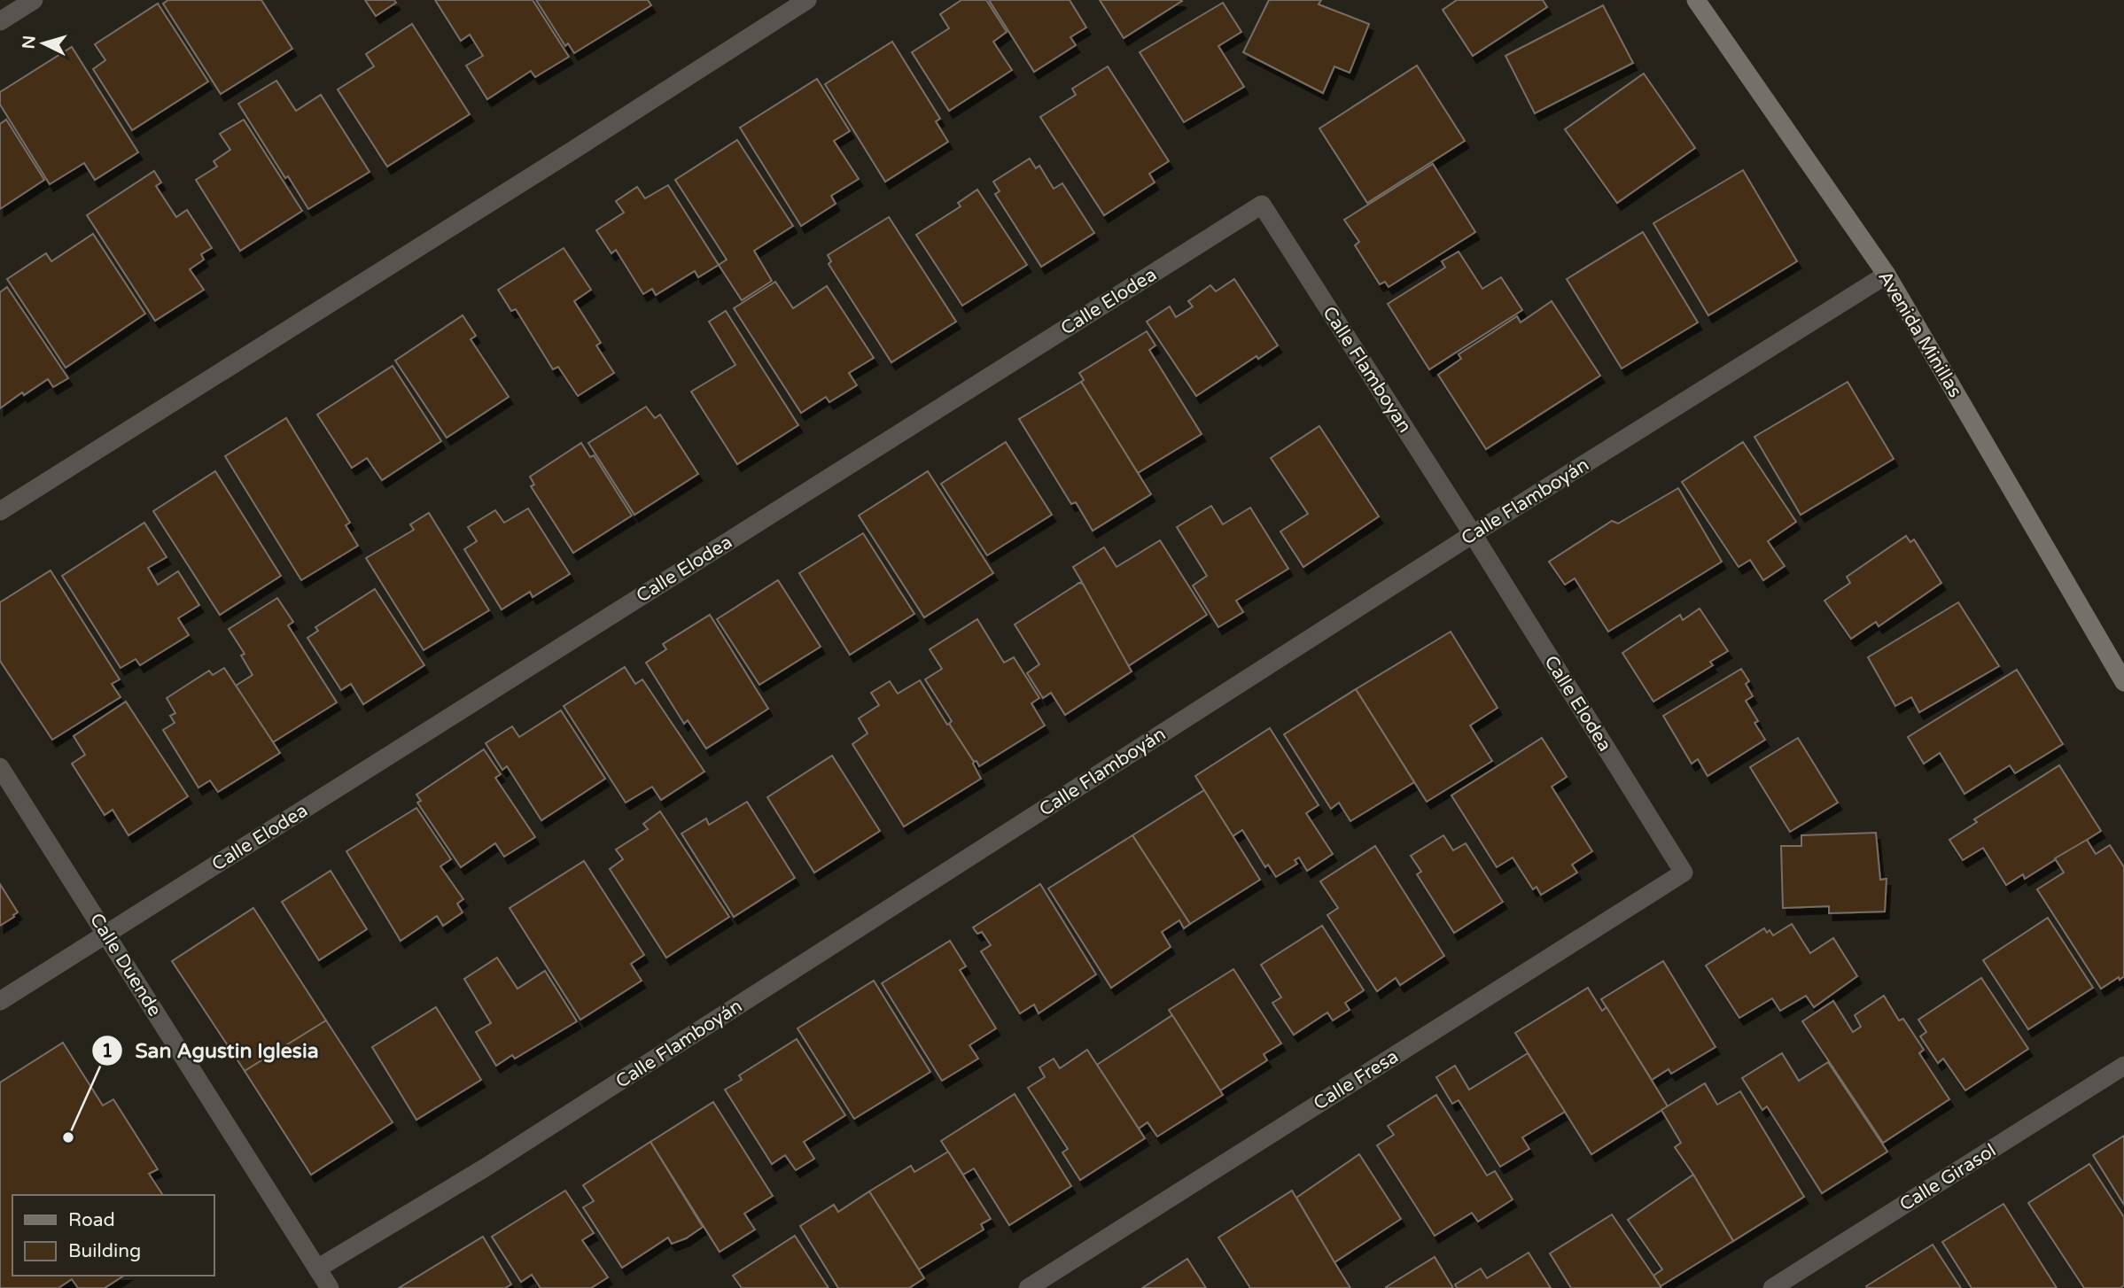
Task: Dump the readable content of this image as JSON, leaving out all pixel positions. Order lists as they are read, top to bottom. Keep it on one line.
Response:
{"streets":{"main road":["Avenida Minillas"],"street":["Calle Elodea","Calle Flamboyan","Calle Flamboyán","Calle Duende","Calle Fresa","Calle Girasol"]},"crossings":[["Calle Elodea","Calle Flamboyan"],["Calle Elodea","Calle Flamboyán"],["Calle Elodea","Calle Duende"],["Calle Elodea","Calle Fresa"],["Avenida Minillas","Calle Flamboyán"],["Calle Flamboyan","Calle Flamboyán"],["Calle Flamboyán","Calle Duende"]],"places":["San Agustin Iglesia"],"legend":["Road","Building"],"north":"left"}
